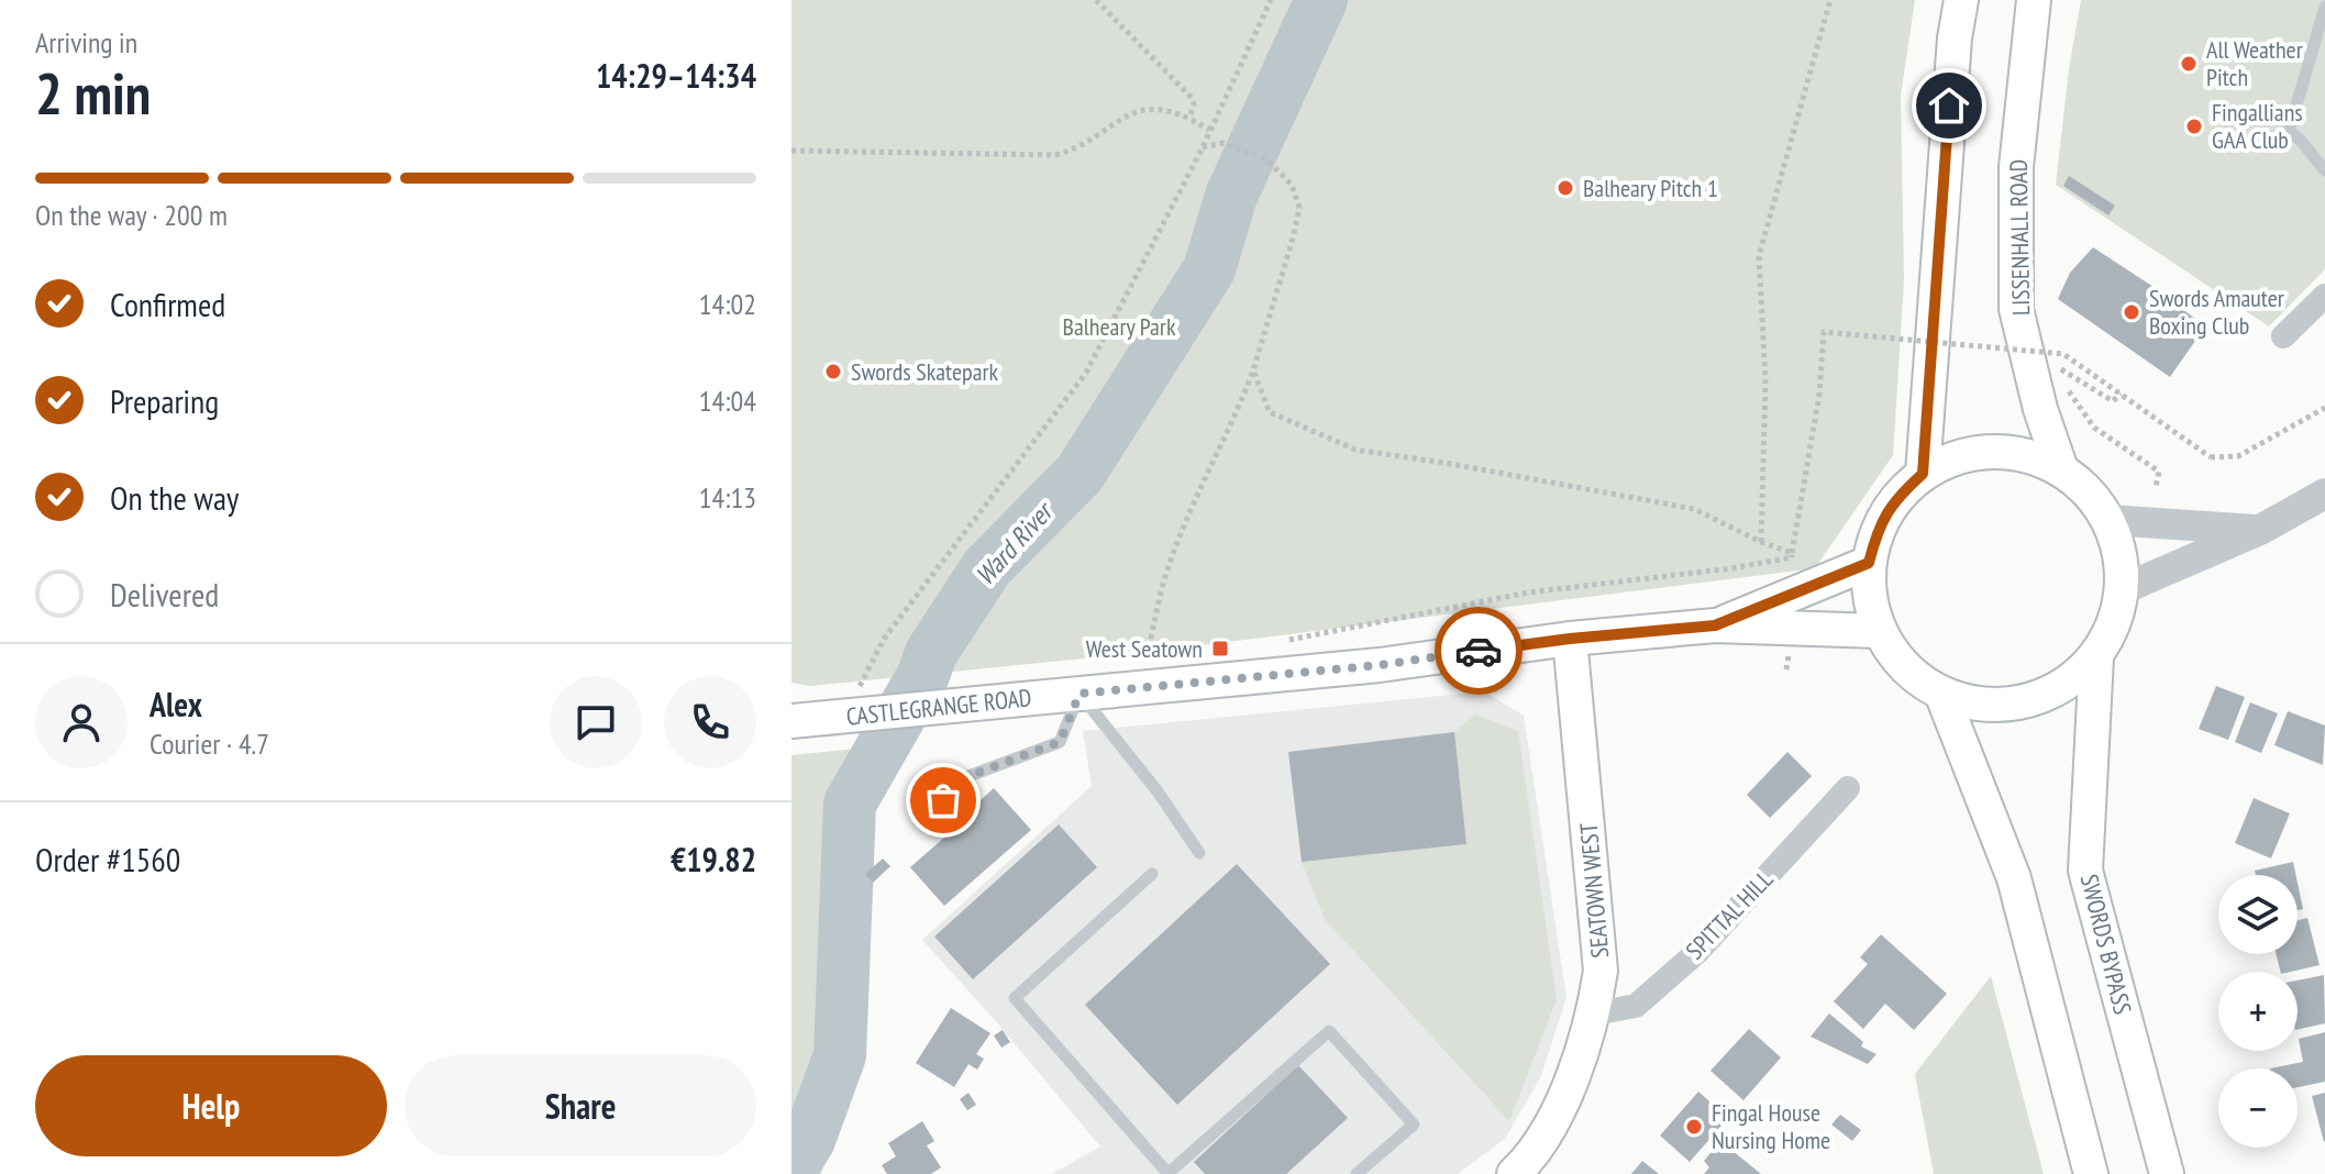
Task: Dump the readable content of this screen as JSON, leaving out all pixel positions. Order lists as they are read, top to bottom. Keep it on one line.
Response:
{"streets":{"main road":["LISSENHALL ROAD","CASTLEGRANGE ROAD","SEATOWN WEST","SWORDS BYPASS"],"street":["SPITTAL HILL"]},"crossings":[["LISSENHALL ROAD","CASTLEGRANGE ROAD"],["LISSENHALL ROAD","SWORDS BYPASS"],["CASTLEGRANGE ROAD","SEATOWN WEST"],["CASTLEGRANGE ROAD","SWORDS BYPASS"],["SEATOWN WEST","SPITTAL HILL"]],"water":["Ward River"],"parks":["Balheary Park"],"places":{"other":["All Weather Pitch","Fingallians GAA Club","Balheary Pitch 1","Swords Amauter Boxing Club","Swords Skatepark","Fingal House Nursing Home"],"transit":["West Seatown"]},"page":{"heading":["2 min","Arriving in","14:29–14:34"],"panel":["Alex","Courier · 4.7","Order #1560","€19.82"],"bar":"On the way · 200 m","list":[["Confirmed","14:02"],["Preparing","14:04"],["On the way","14:13"],"Delivered"],"map_buttons":["+","−"],"buttons":["Help","Share"]}}
